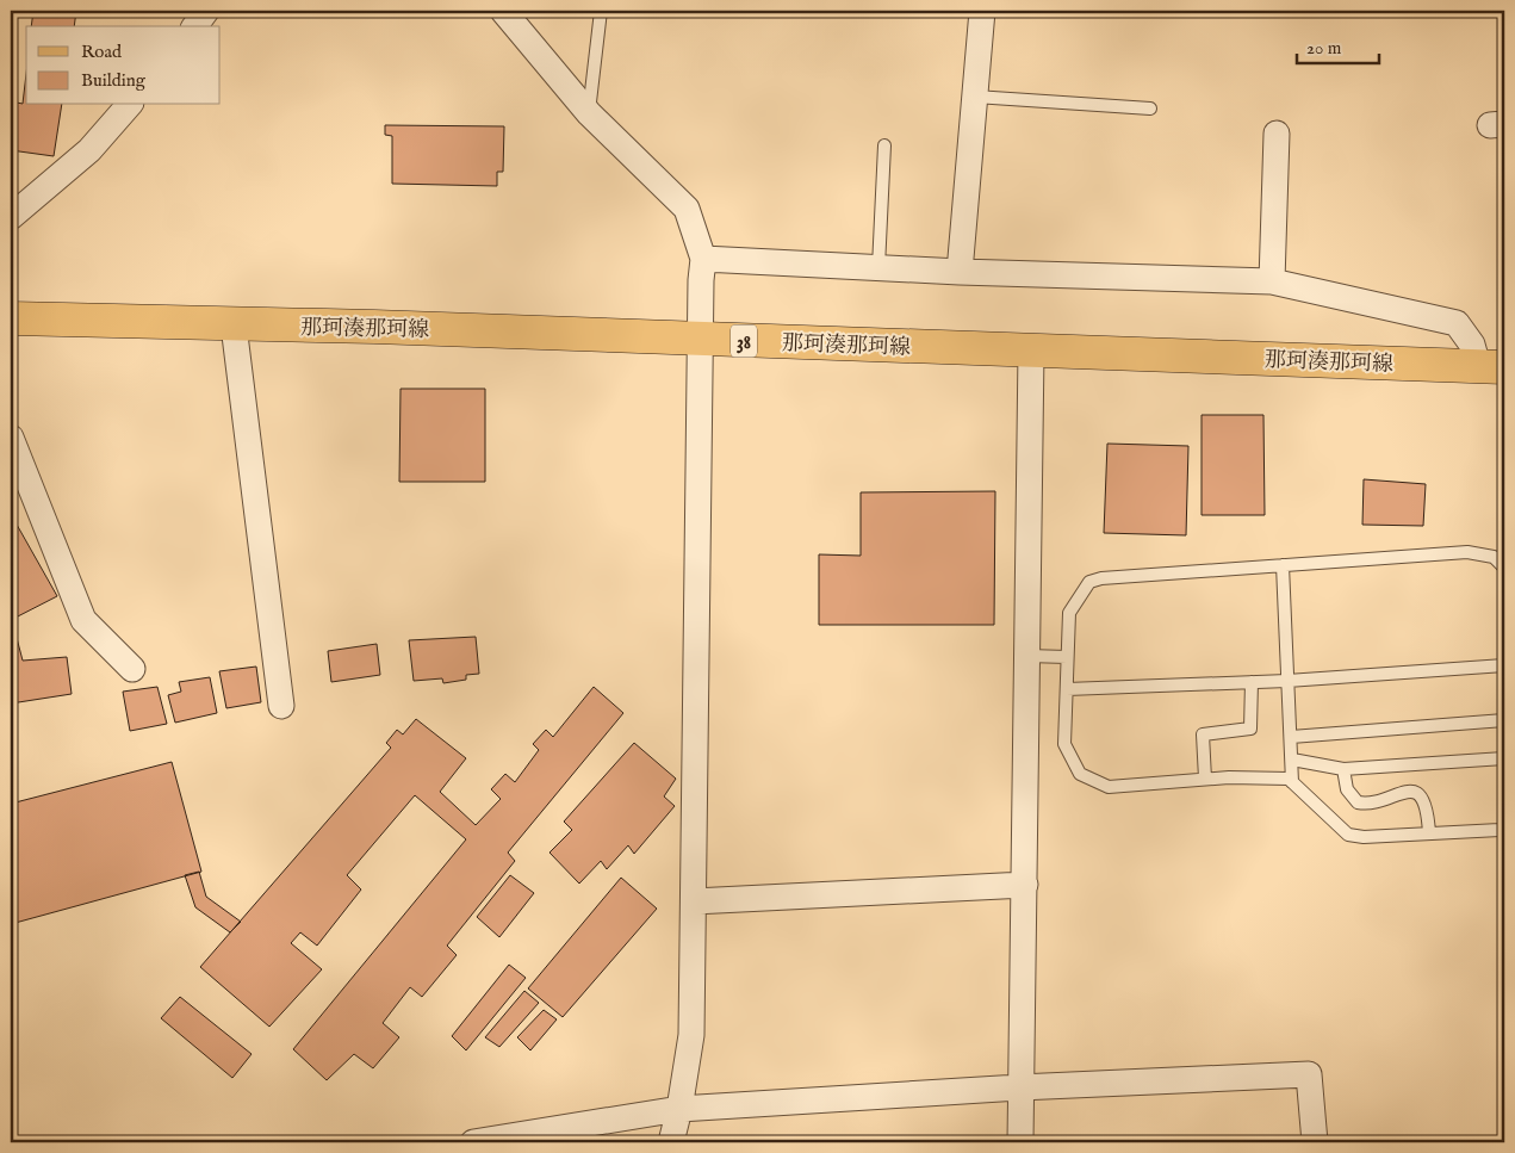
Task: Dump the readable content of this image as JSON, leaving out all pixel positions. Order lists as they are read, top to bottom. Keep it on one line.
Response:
{"streets":{"main road":["那珂湊那珂線","38"]},"legend":["Road","Building"],"scale_bar":"20 m"}
